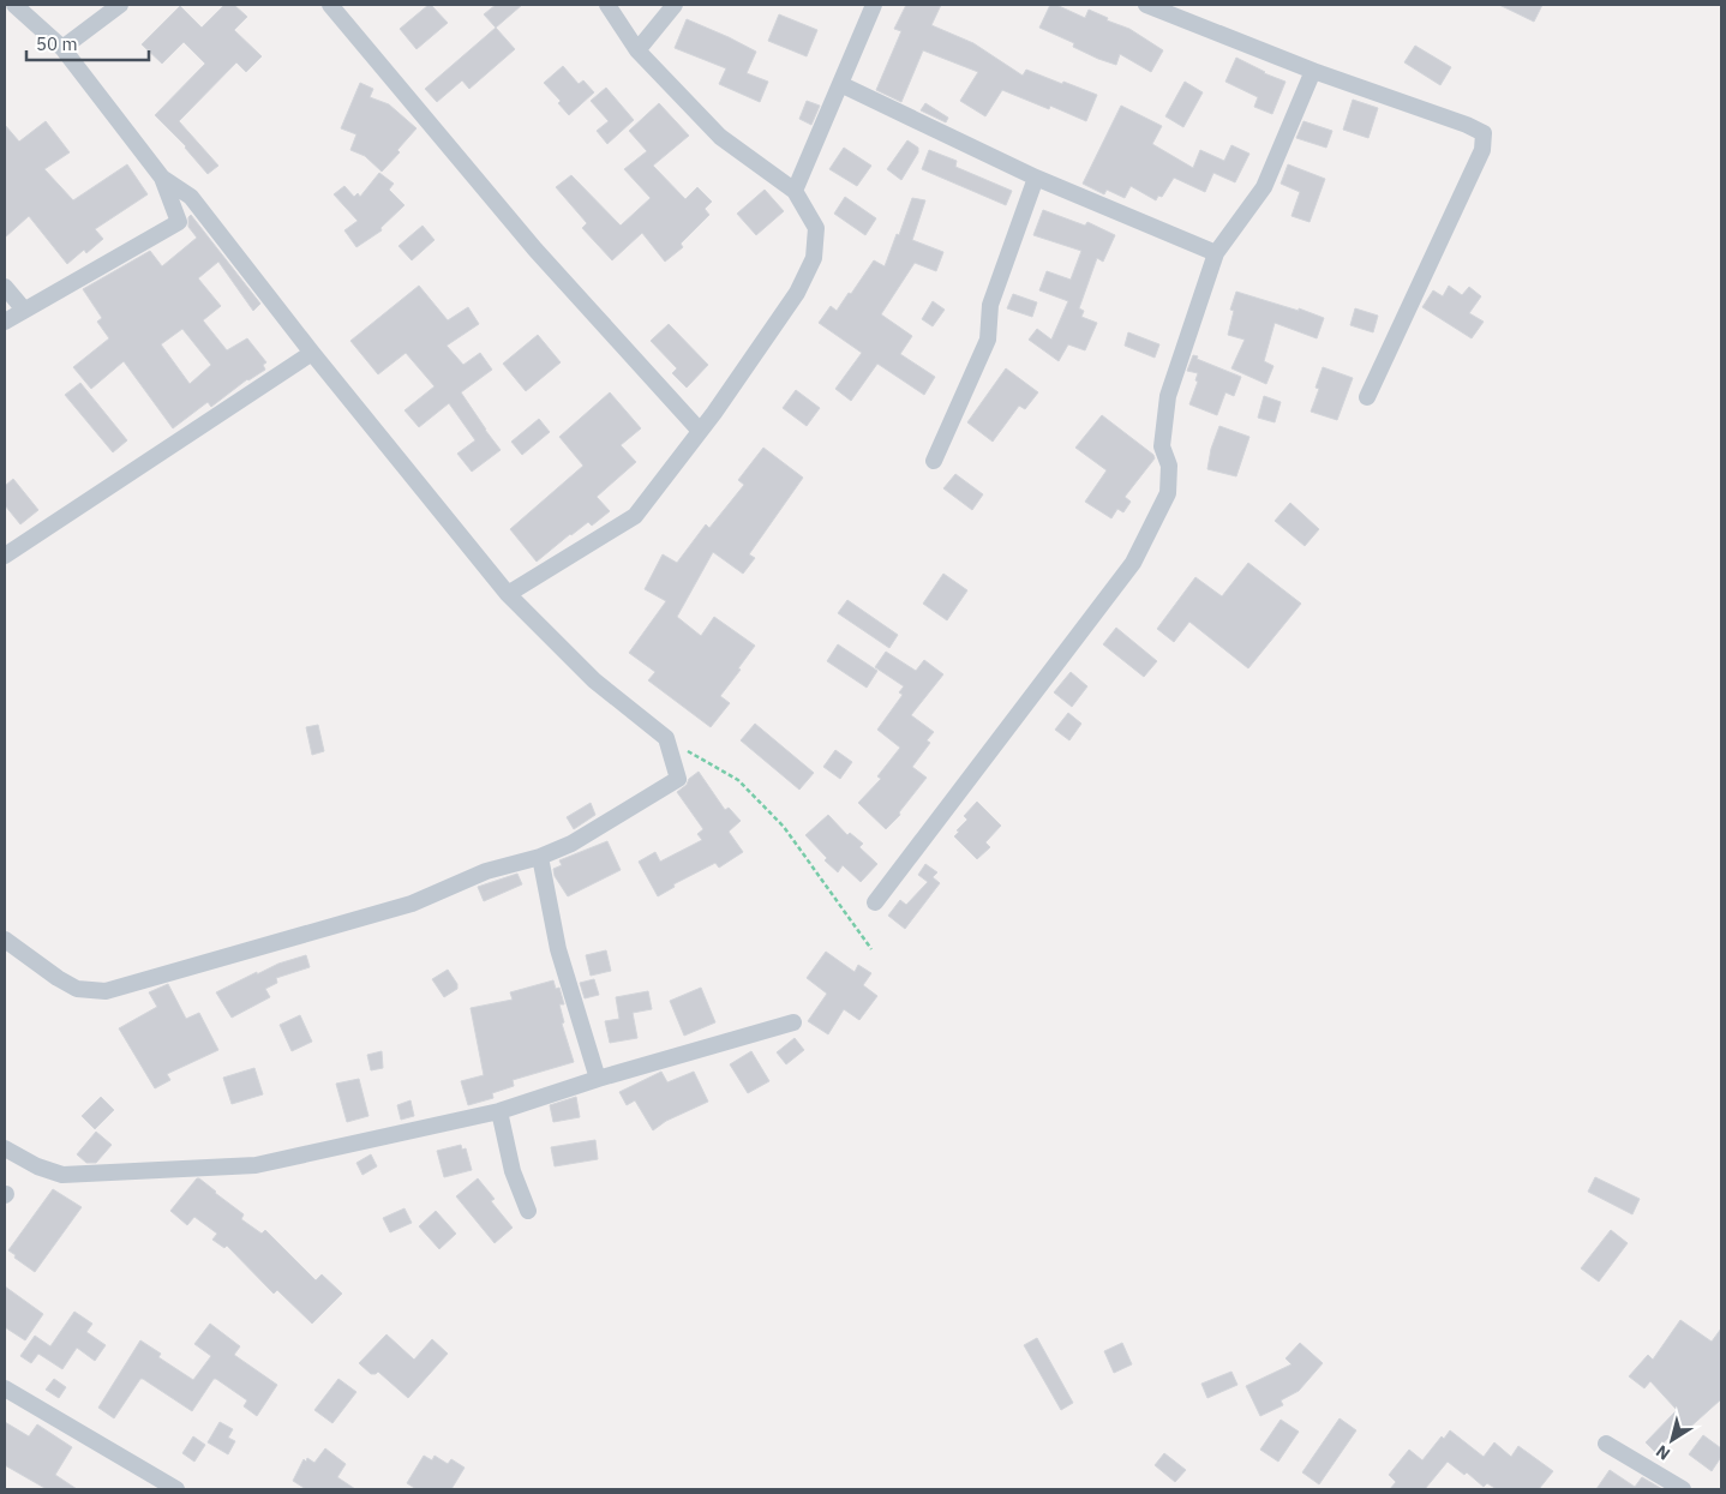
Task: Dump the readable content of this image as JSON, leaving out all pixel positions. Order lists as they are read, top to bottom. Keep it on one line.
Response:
{"scale_bar":"50 m","north":"bottom left"}
